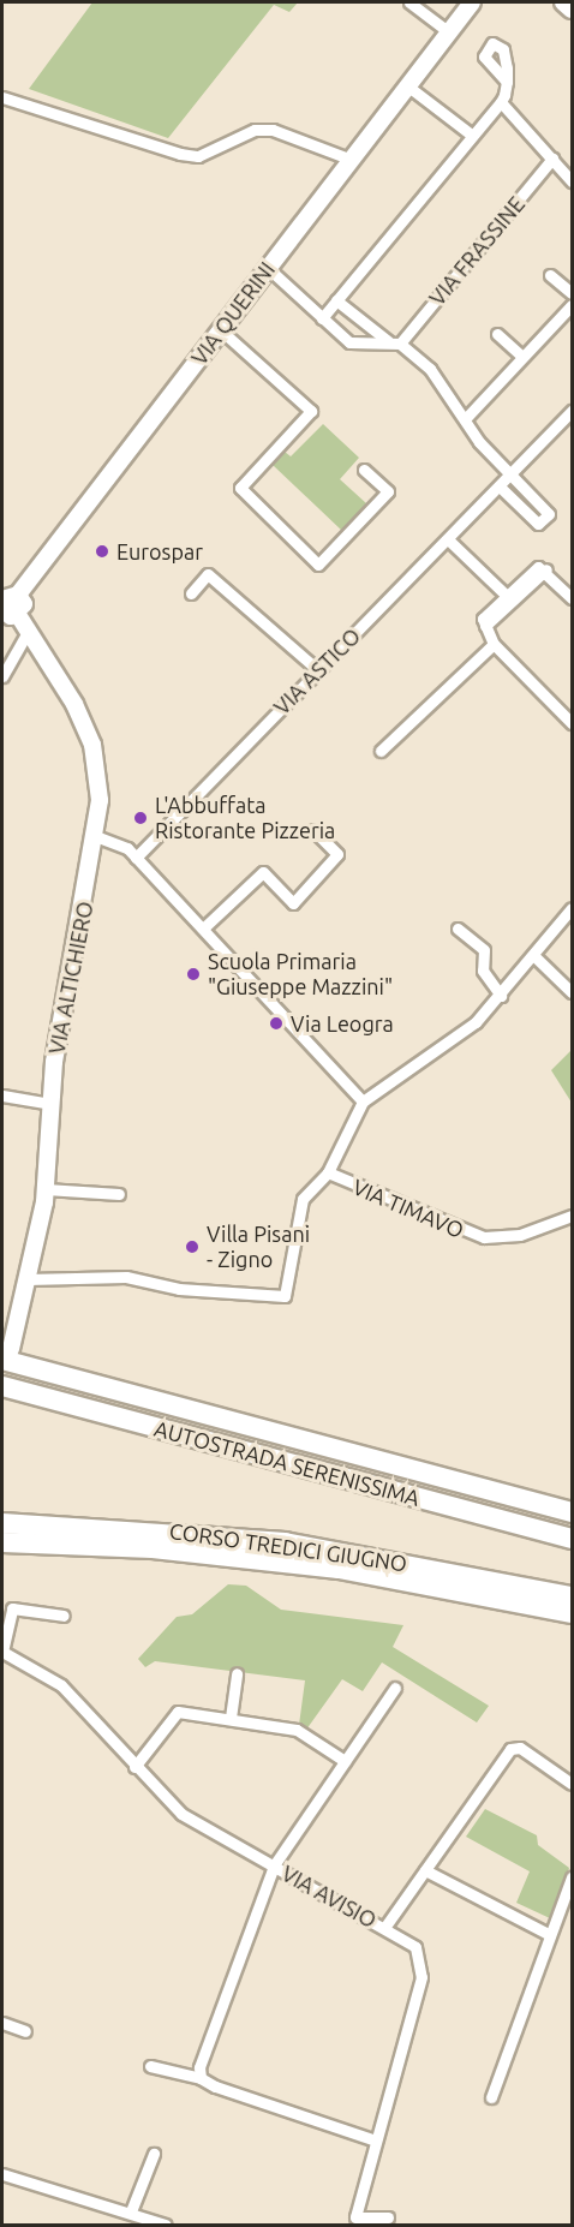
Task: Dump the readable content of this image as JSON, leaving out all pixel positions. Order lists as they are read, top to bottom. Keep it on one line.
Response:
{"streets":{"highway":["AUTOSTRADA SERENISSIMA","CORSO TREDICI GIUGNO"],"street":["VIA FRASSINE","VIA QUERINI","VIA ASTICO","VIA ALTICHIERO","VIA TIMAVO","VIA AVISIO"]},"crossings":[["VIA QUERINI","VIA ALTICHIERO"],["VIA ALTICHIERO","AUTOSTRADA SERENISSIMA"]],"places":["Eurospar","L'Abbuffata Ristorante Pizzeria","Scuola Primaria \"Giuseppe Mazzini\"","Via Leogra","Villa Pisani - Zigno"]}
